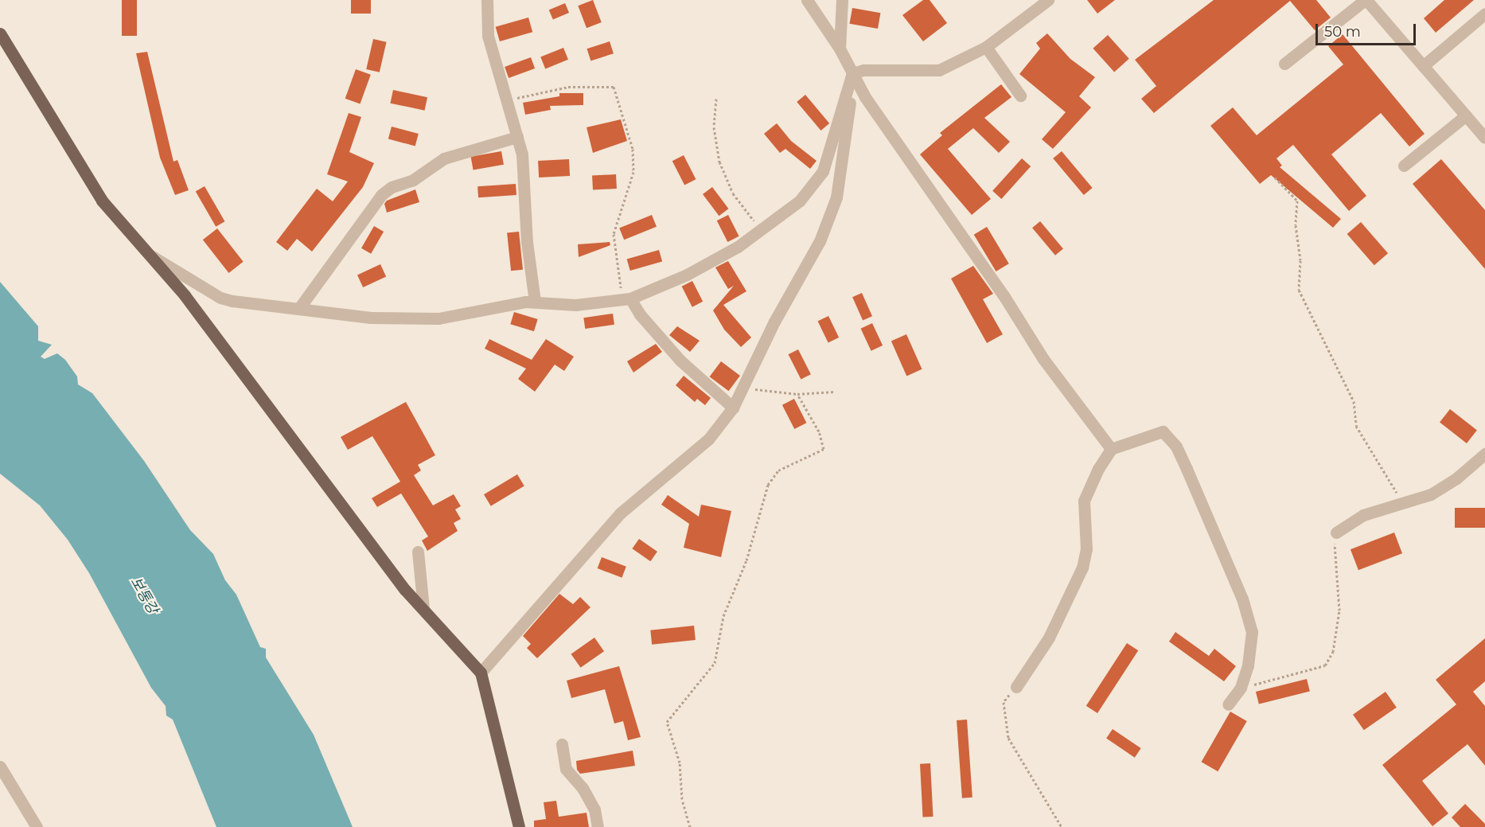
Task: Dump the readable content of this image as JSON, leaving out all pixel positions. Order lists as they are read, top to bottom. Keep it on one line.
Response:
{"water":["보통강"],"scale_bar":"50 m"}
